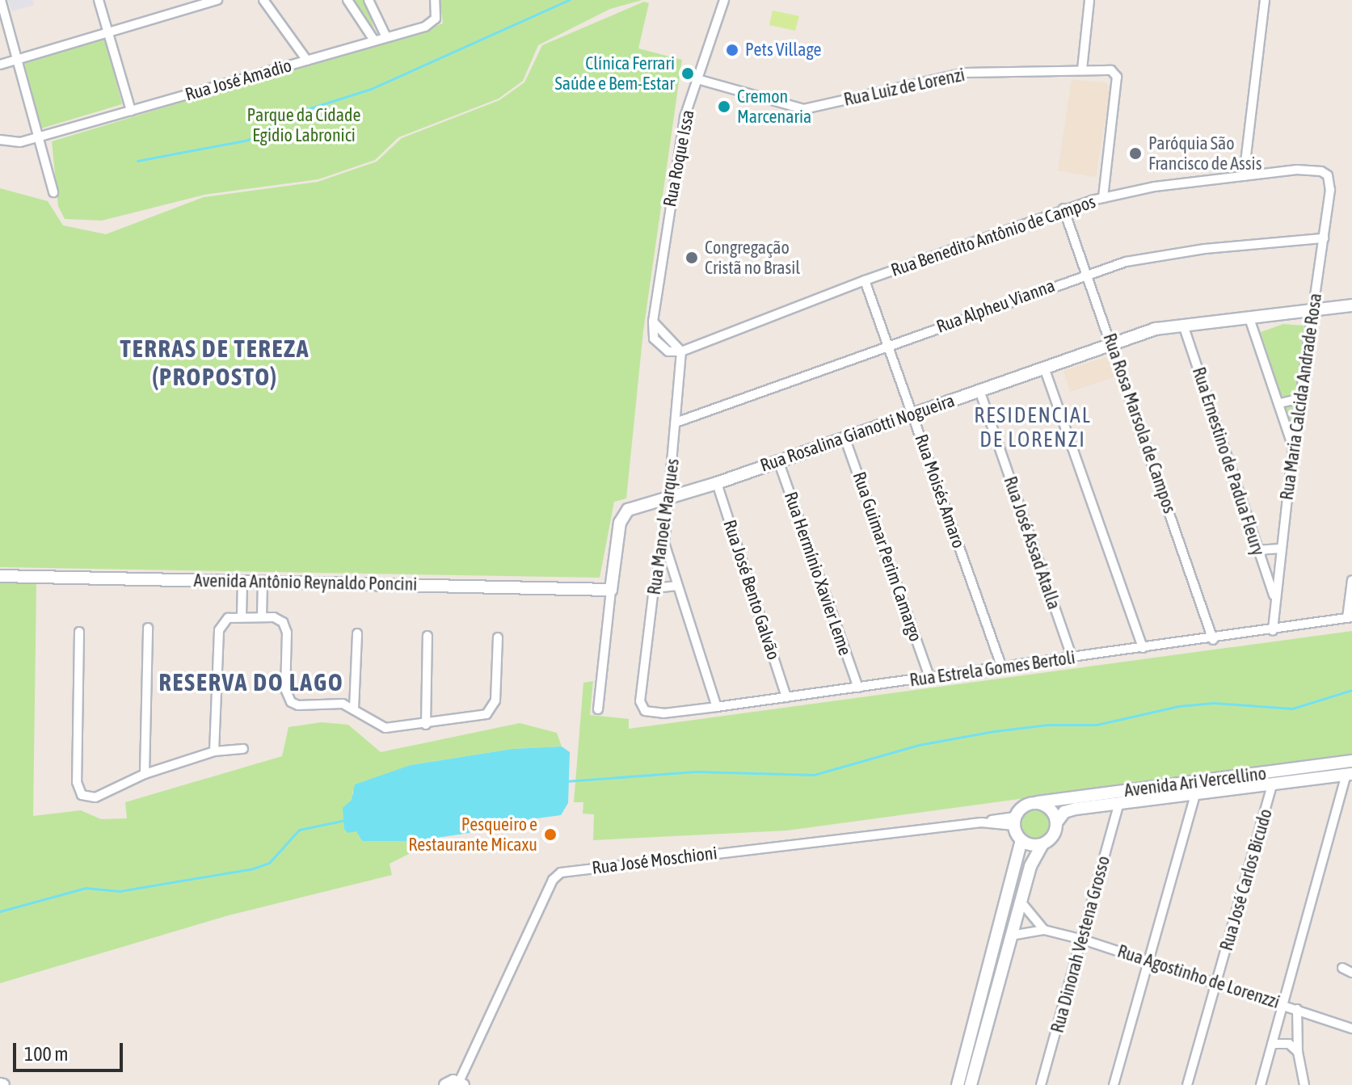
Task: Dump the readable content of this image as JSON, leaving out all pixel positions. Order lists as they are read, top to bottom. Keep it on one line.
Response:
{"streets":{"street":["Rua José Amadio","Rua Luiz de Lorenzi","Rua Roque Issa","Rua Benedito Antônio de Campos","Rua Alpheu Vianna","Rua Maria Calcida Andrade Rosa","Rua Rosa Marsola de Campos","Rua Rosalina Gianotti Nogueira","Rua Ernestino de Padua Fleury","Rua Moisés Amaro","Rua Manoel Marques","Rua José Assad Atalla","Rua Guimar Perim Camargo","Rua Hermínio Xavier Leme","Avenida Antônio Reynaldo Poncini","Rua José Bento Galvão","Rua Estrela Gomes Bertoli","Avenida Ari Vercellino","Rua José Moschioni","Rua José Carlos Bicudo","Rua Dinorah Vestena Grosso","Rua Agostinho de Lorenzzi"]},"crossings":[["Rua Luiz de Lorenzi","Rua Roque Issa"],["Rua Luiz de Lorenzi","Rua Benedito Antônio de Campos"],["Rua Roque Issa","Rua Benedito Antônio de Campos"],["Rua Roque Issa","Rua Manoel Marques"],["Rua Benedito Antônio de Campos","Rua Maria Calcida Andrade Rosa"],["Rua Benedito Antônio de Campos","Rua Rosa Marsola de Campos"],["Rua Benedito Antônio de Campos","Rua Moisés Amaro"],["Rua Benedito Antônio de Campos","Rua Manoel Marques"],["Rua Alpheu Vianna","Rua Maria Calcida Andrade Rosa"],["Rua Alpheu Vianna","Rua Rosa Marsola de Campos"],["Rua Alpheu Vianna","Rua Moisés Amaro"],["Rua Alpheu Vianna","Rua Manoel Marques"],["Rua Maria Calcida Andrade Rosa","Rua Rosalina Gianotti Nogueira"],["Rua Maria Calcida Andrade Rosa","Rua Ernestino de Padua Fleury"],["Rua Maria Calcida Andrade Rosa","Rua Estrela Gomes Bertoli"],["Rua Rosa Marsola de Campos","Rua Rosalina Gianotti Nogueira"],["Rua Rosa Marsola de Campos","Rua Estrela Gomes Bertoli"],["Rua Rosalina Gianotti Nogueira","Rua Ernestino de Padua Fleury"],["Rua Rosalina Gianotti Nogueira","Rua Moisés Amaro"],["Rua Rosalina Gianotti Nogueira","Rua Manoel Marques"],["Rua Rosalina Gianotti Nogueira","Rua José Assad Atalla"],["Rua Rosalina Gianotti Nogueira","Rua Guimar Perim Camargo"],["Rua Rosalina Gianotti Nogueira","Rua Hermínio Xavier Leme"],["Rua Rosalina Gianotti Nogueira","Avenida Antônio Reynaldo Poncini"],["Rua Rosalina Gianotti Nogueira","Rua José Bento Galvão"],["Rua Moisés Amaro","Rua Estrela Gomes Bertoli"],["Rua Manoel Marques","Rua Estrela Gomes Bertoli"],["Rua José Assad Atalla","Rua Estrela Gomes Bertoli"],["Rua Guimar Perim Camargo","Rua Estrela Gomes Bertoli"],["Rua Hermínio Xavier Leme","Rua Estrela Gomes Bertoli"],["Rua José Bento Galvão","Rua Estrela Gomes Bertoli"],["Avenida Ari Vercellino","Rua José Moschioni"],["Avenida Ari Vercellino","Rua José Carlos Bicudo"],["Avenida Ari Vercellino","Rua Dinorah Vestena Grosso"],["Rua José Carlos Bicudo","Rua Agostinho de Lorenzzi"],["Rua Dinorah Vestena Grosso","Rua Agostinho de Lorenzzi"]],"districts":["TERRAS DE TEREZA (PROPOSTO)","RESIDENCIAL DE LORENZI","RESERVA DO LAGO"],"parks":["Parque da Cidade Egidio Labronici"],"places":["Pets Village","Clínica Ferrari Saúde e Bem-Estar","Cremon Marcenaria","Paróquia São Francisco de Assis","Congregação Cristã no Brasil","Pesqueiro e Restaurante Micaxu"],"scale_bar":"100 m"}
